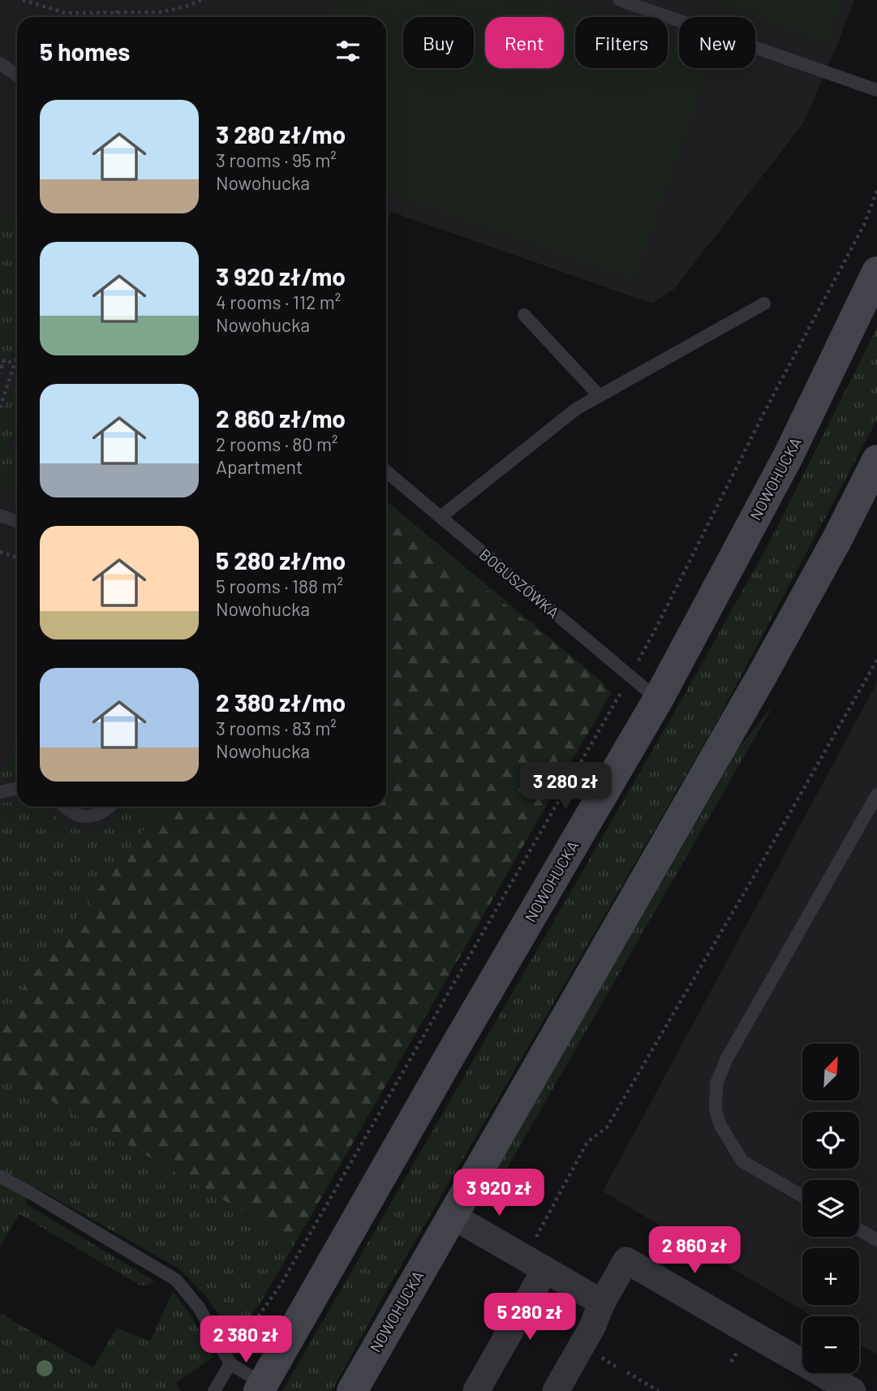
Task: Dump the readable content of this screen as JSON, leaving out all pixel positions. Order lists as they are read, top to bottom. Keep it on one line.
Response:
{"streets":{"main road":["NOWOHUCKA"],"lane":["BOGUSZÓWKA"]},"crossings":[["NOWOHUCKA","BOGUSZÓWKA"]],"north":"top right","page":{"chip":["Buy","Rent","Filters","New"],"heading":"5 homes","list":[{"name":"3 280 zł/mo","note":"3 rooms · 95 m² · Nowohucka"},{"name":"3 920 zł/mo","note":"4 rooms · 112 m² · Nowohucka"},{"name":"2 860 zł/mo","note":"2 rooms · 80 m² · Apartment"},{"name":"5 280 zł/mo","note":"5 rooms · 188 m² · Nowohucka"},{"name":"2 380 zł/mo","note":"3 rooms · 83 m² · Nowohucka"}],"price":["3 280 zł","3 920 zł","2 860 zł","5 280 zł","2 380 zł"],"map_buttons":["+","−"]}}
